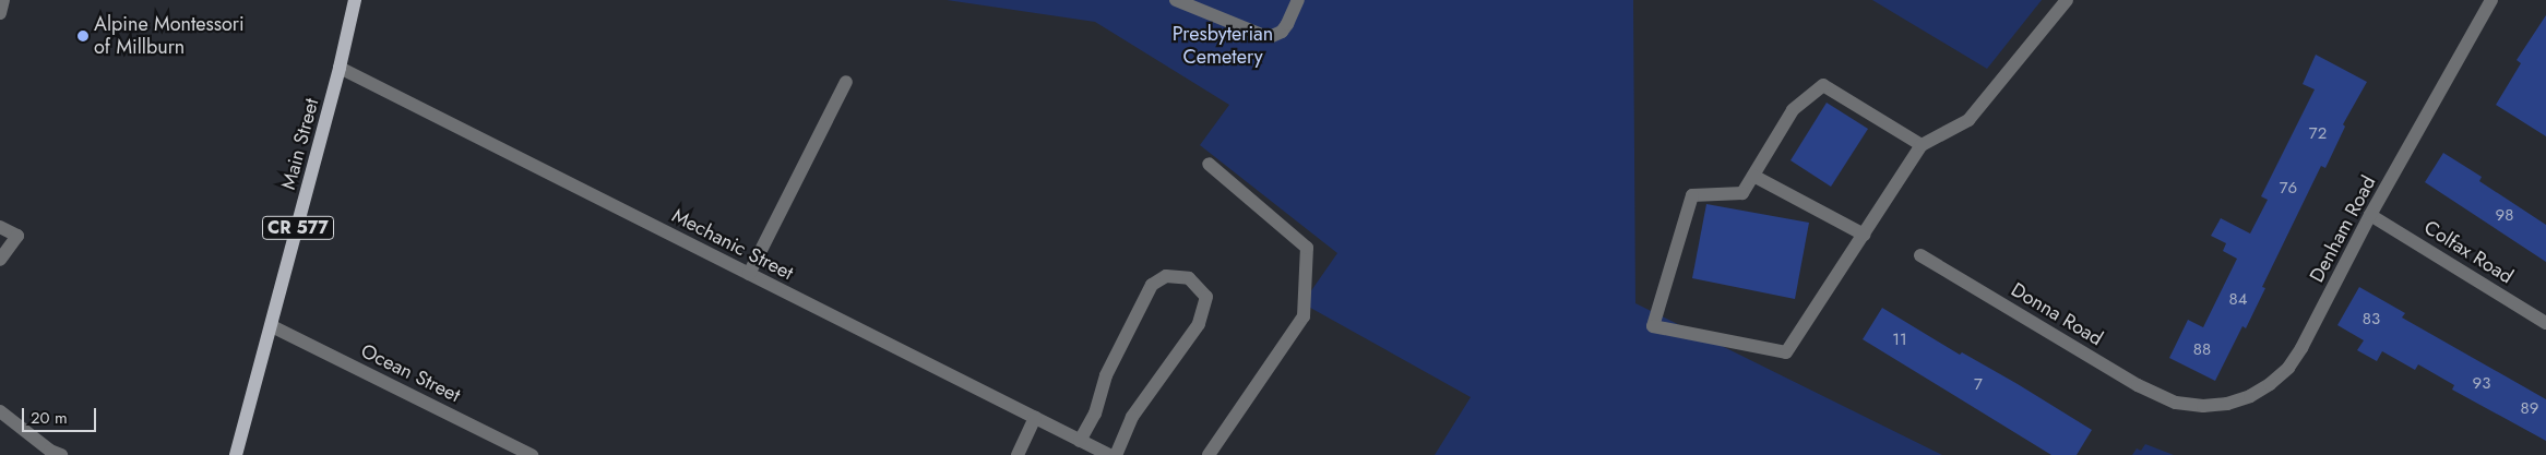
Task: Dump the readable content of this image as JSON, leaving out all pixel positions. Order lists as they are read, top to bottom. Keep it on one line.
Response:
{"streets":{"main road":["Main Street","CR 577"],"street":["Denham Road","Mechanic Street","Colfax Road","Donna Road","Ocean Street"]},"crossings":[["Main Street","Mechanic Street"],["Main Street","Ocean Street"],["Denham Road","Colfax Road"],["Denham Road","Donna Road"]],"parks":["Presbyterian Cemetery"],"places":["Alpine Montessori of Millburn"],"house_numbers":["72","76","98","84","83","11","88","93","7","89"],"scale_bar":"20 m"}
